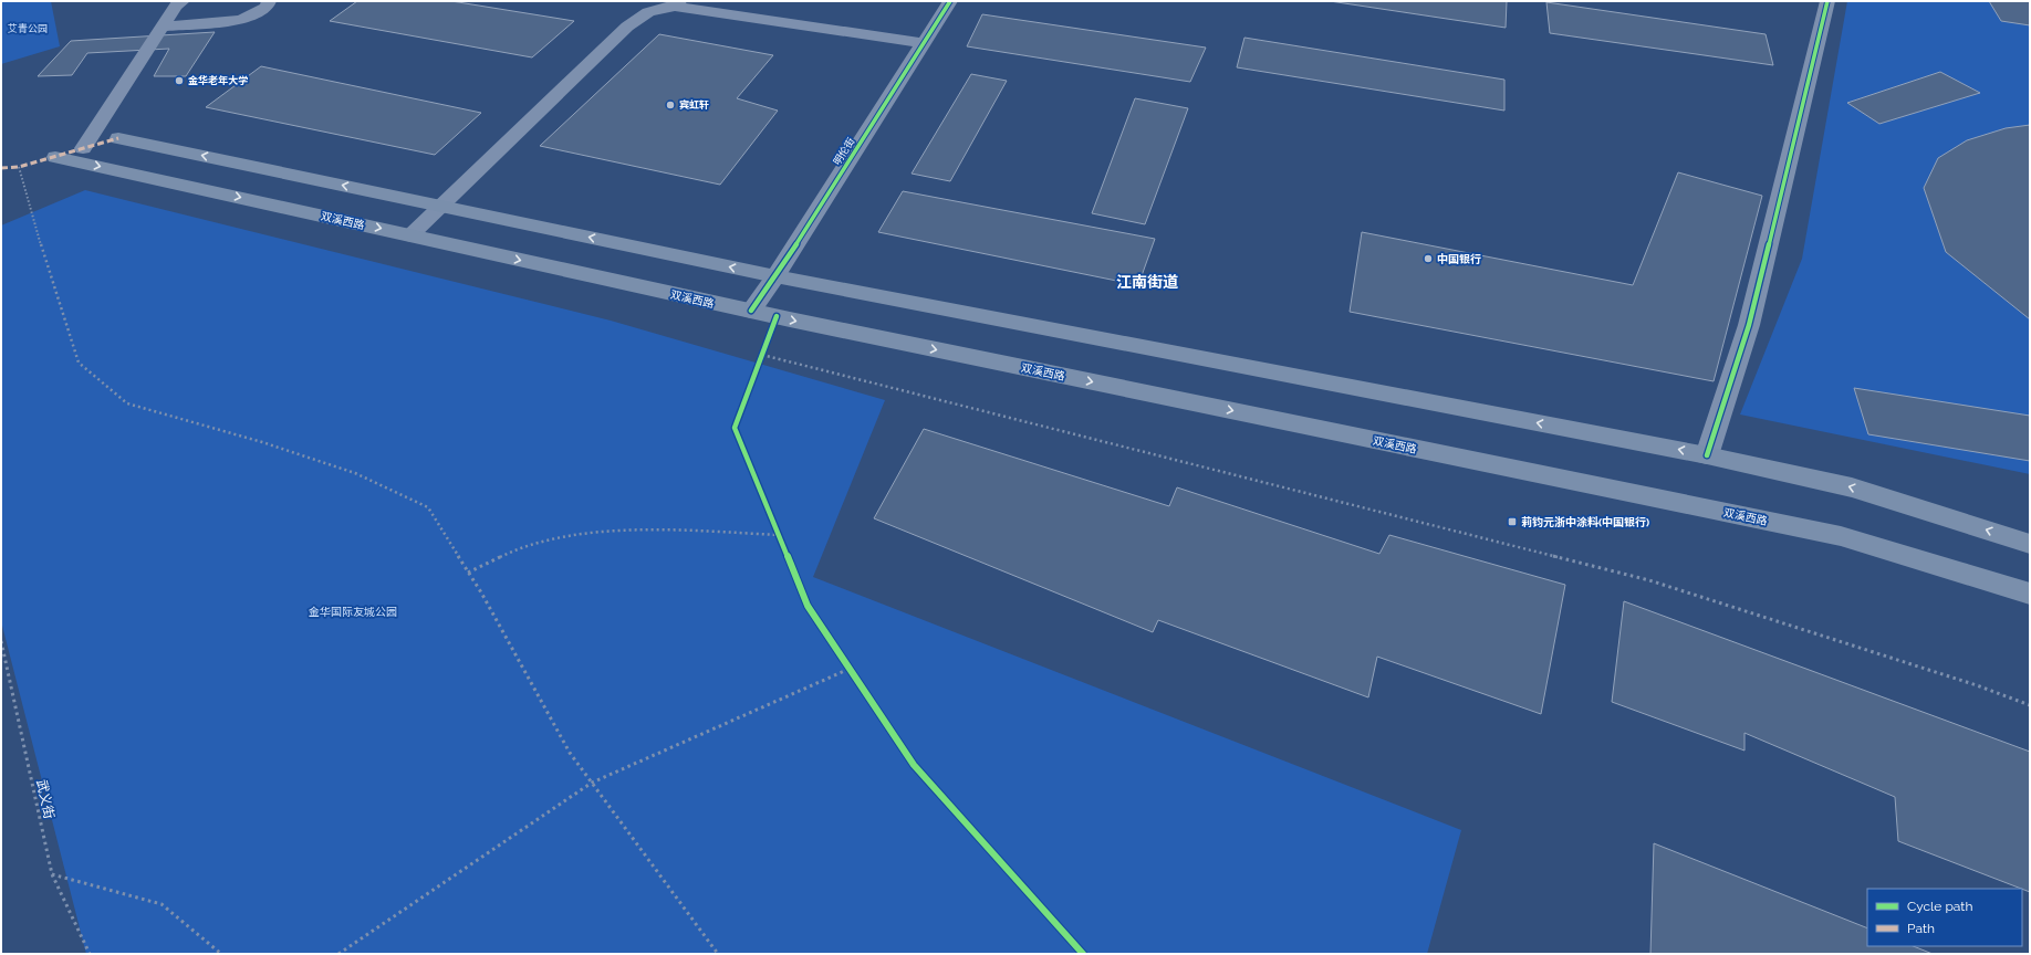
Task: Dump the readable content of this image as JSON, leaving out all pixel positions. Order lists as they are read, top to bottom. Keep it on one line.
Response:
{"streets":{"main road":["双溪西路"],"street":["明伦街"],"path":["武义街"]},"crossings":[["明伦街","双溪西路"]],"districts":["江南街道"],"parks":["艾青公园","金华国际友城公园"],"places":{"other":["金华老年大学","宾虹轩","中国银行"],"transit":["莉钧元浙中涂料(中国银行)"]},"legend":["Cycle path","Path"]}
